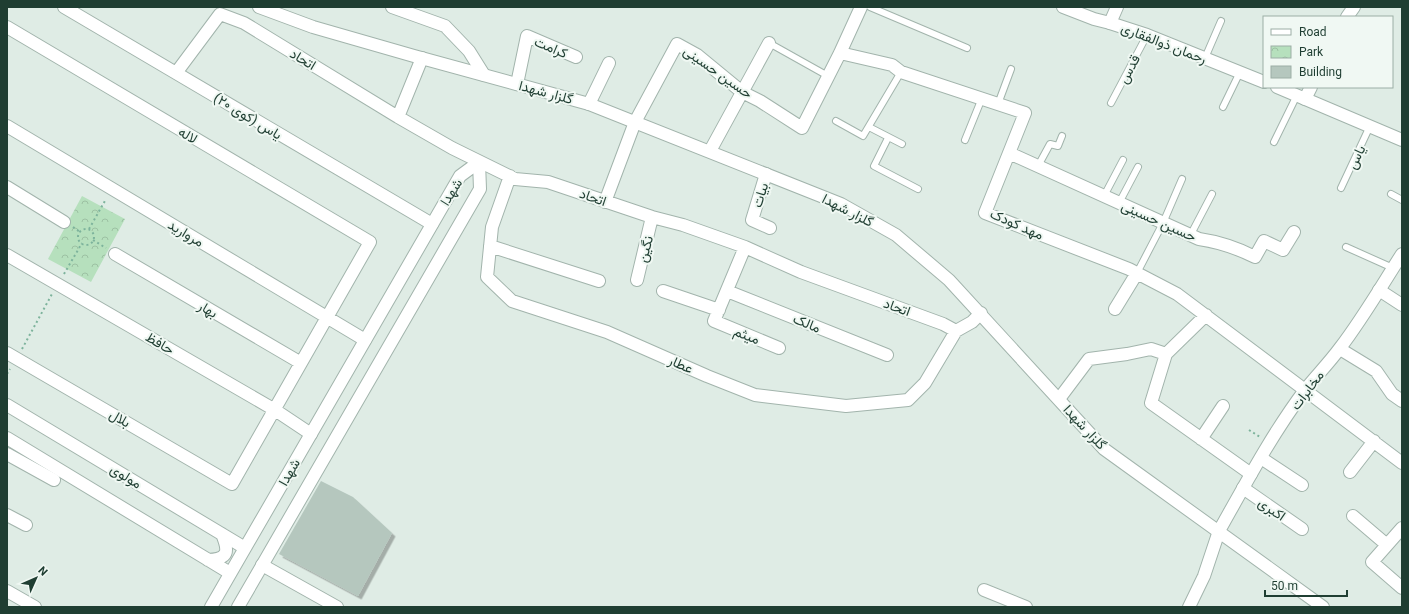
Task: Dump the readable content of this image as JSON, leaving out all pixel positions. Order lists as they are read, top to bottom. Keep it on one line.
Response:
{"streets":{"street":["رحمان ذوالفقاری","کرامت","اتحاد","حسین حسینی","گلزار شهدا","یاس (کوی ۲۰)","لاله","شهدا","بیات","مهد کودک","مروارید","نگین","بهار","مالک","میثم","حافظ","عطار","مخابرات","بلال","مولوی","اکبری"],"lane":["قدس","یاس"]},"crossings":[["رحمان ذوالفقاری","قدس"],["کرامت","گلزار شهدا"],["اتحاد","یاس (کوی ۲۰)"],["اتحاد","شهدا"],["اتحاد","نگین"],["اتحاد","عطار"],["حسین حسینی","گلزار شهدا"],["حسین حسینی","مهد کودک"],["گلزار شهدا","بیات"],["گلزار شهدا","مخابرات"],["یاس (کوی ۲۰)","شهدا"],["لاله","مروارید"],["شهدا","مروارید"],["شهدا","حافظ"],["شهدا","مولوی"],["مهد کودک","مخابرات"],["حافظ","بلال"],["مخابرات","اکبری"]],"legend":["Road","Park","Building"],"scale_bar":"50 m","north":"top right"}
